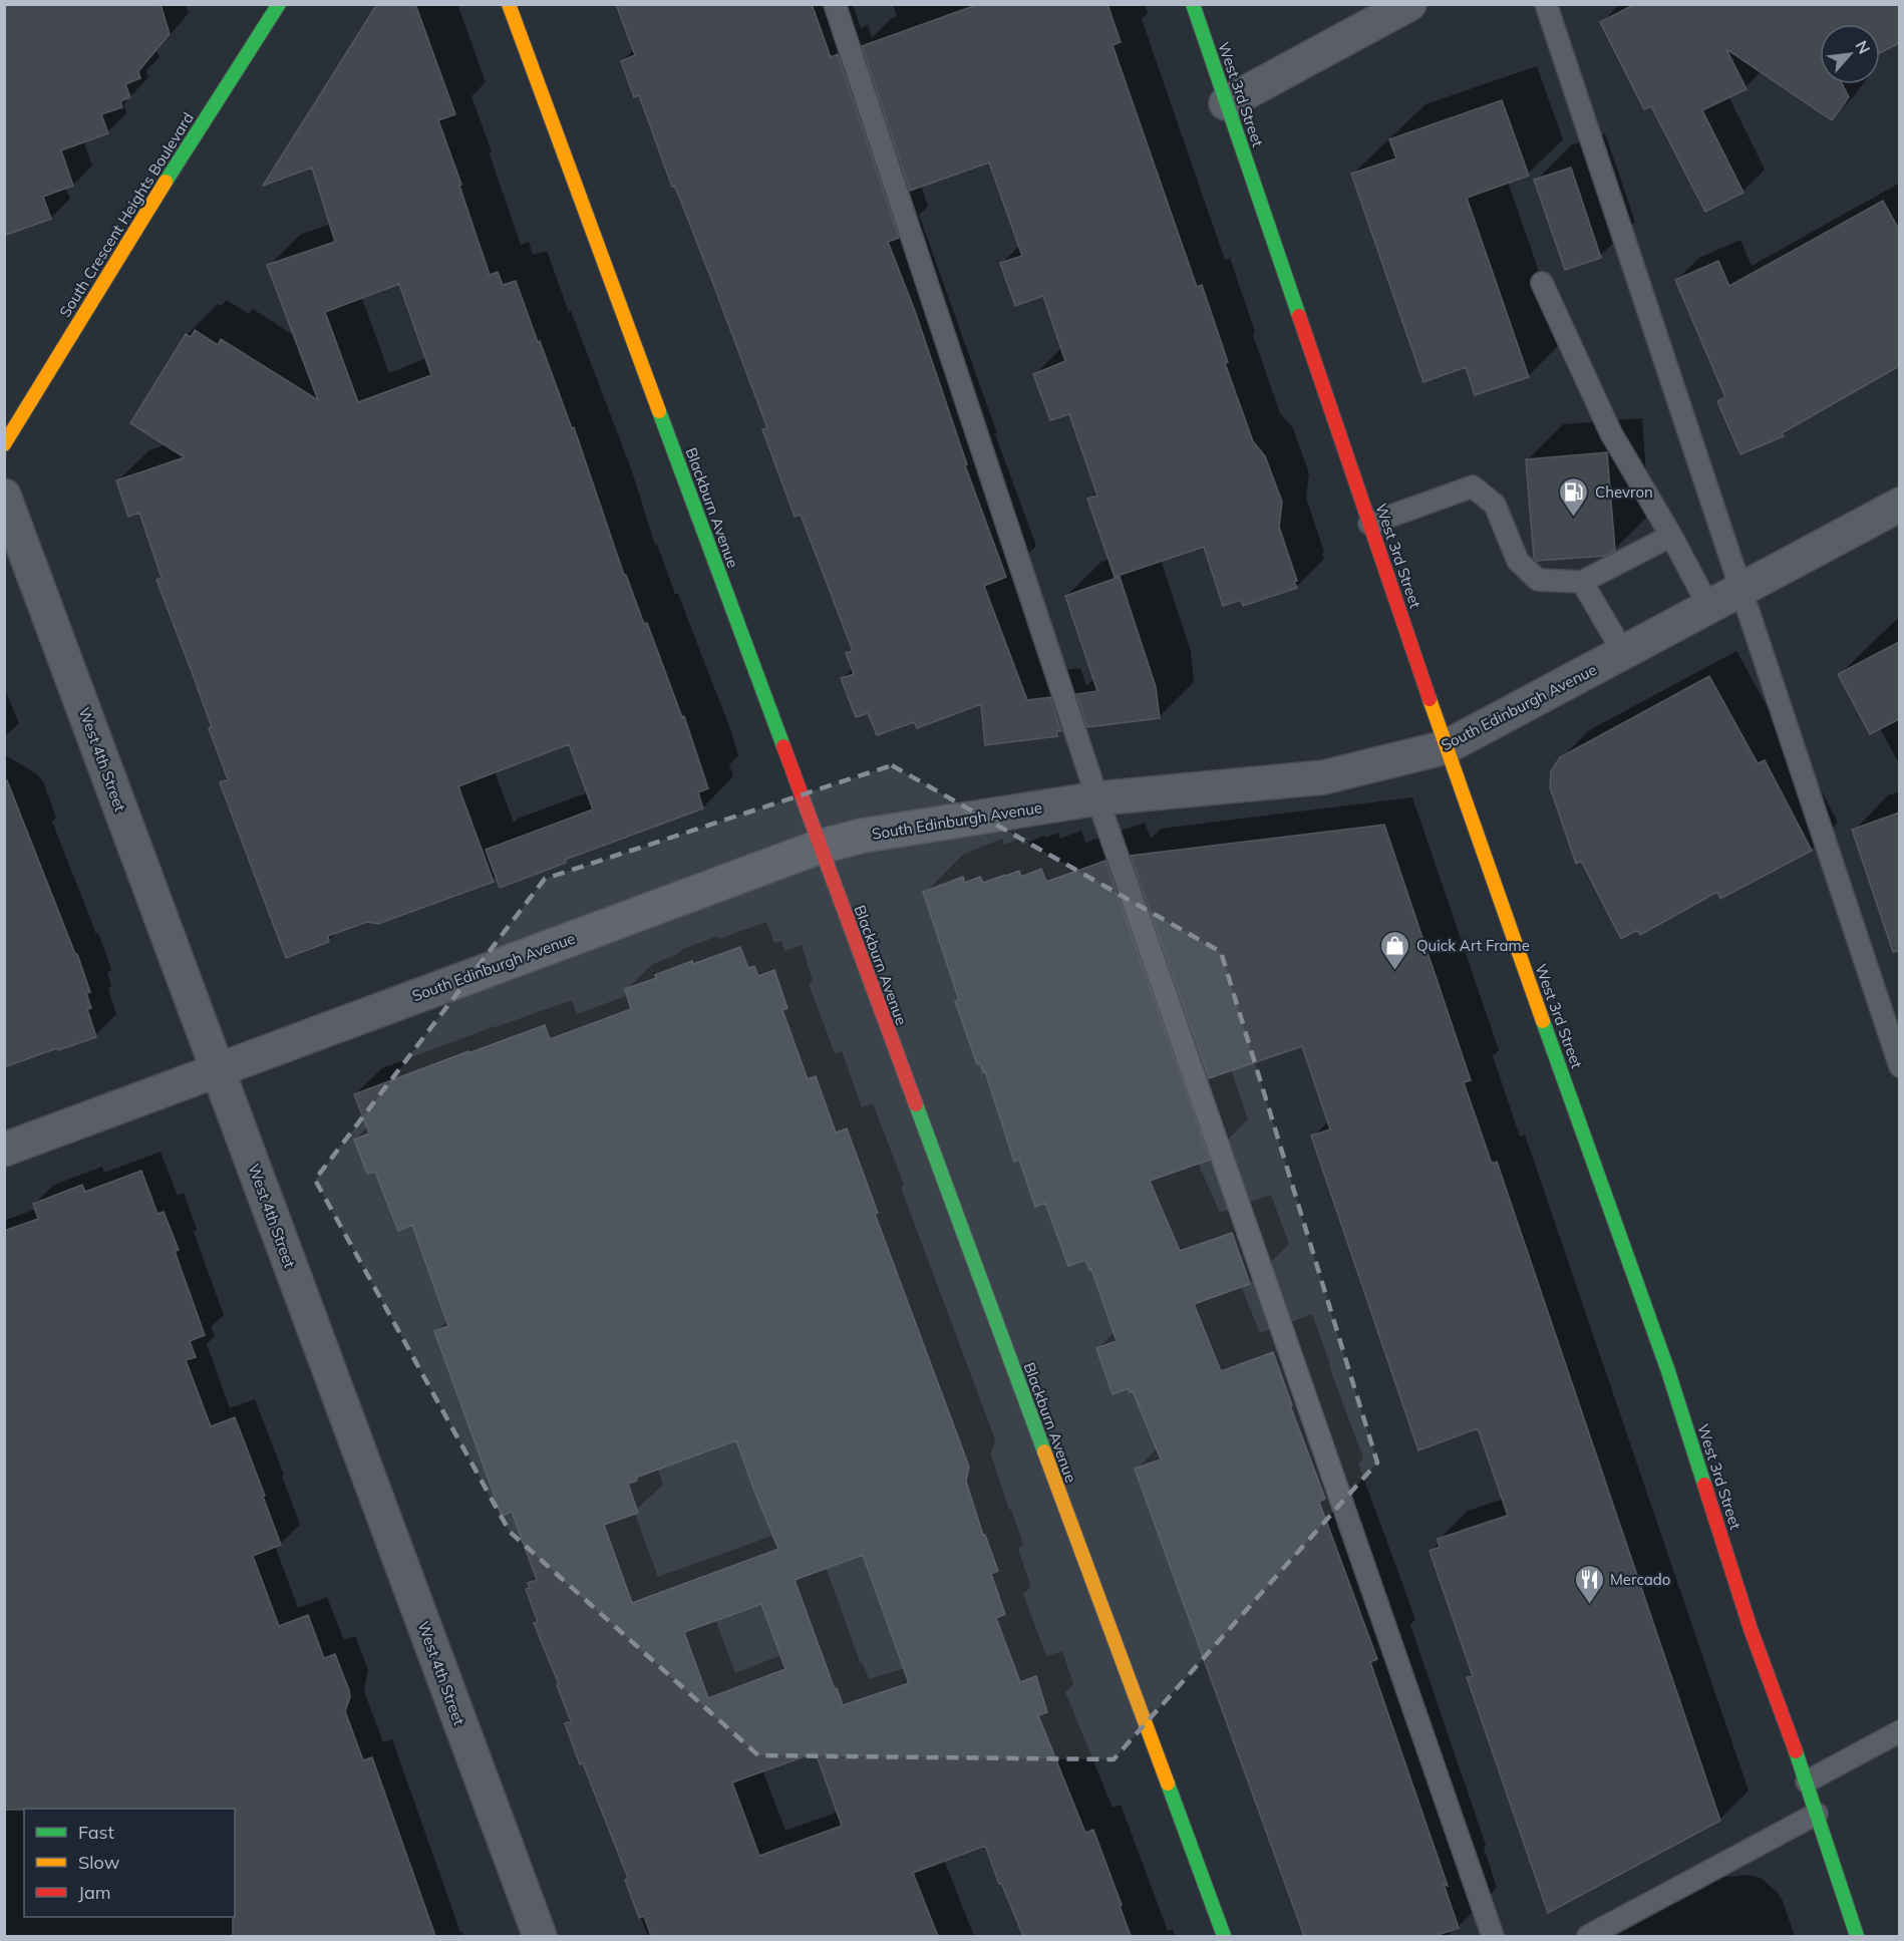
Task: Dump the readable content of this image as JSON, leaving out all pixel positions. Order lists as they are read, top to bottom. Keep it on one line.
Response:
{"streets":{"street":["West 3rd Street","South Crescent Heights Boulevard","Blackburn Avenue","South Edinburgh Avenue","West 4th Street"]},"crossings":[["West 3rd Street","South Edinburgh Avenue"],["Blackburn Avenue","South Edinburgh Avenue"],["South Edinburgh Avenue","West 4th Street"]],"places":{"fuel station":["Chevron"],"shop":["Quick Art Frame"],"restaurant":["Mercado"]},"legend":["Fast","Slow","Jam"],"north":"top right"}
